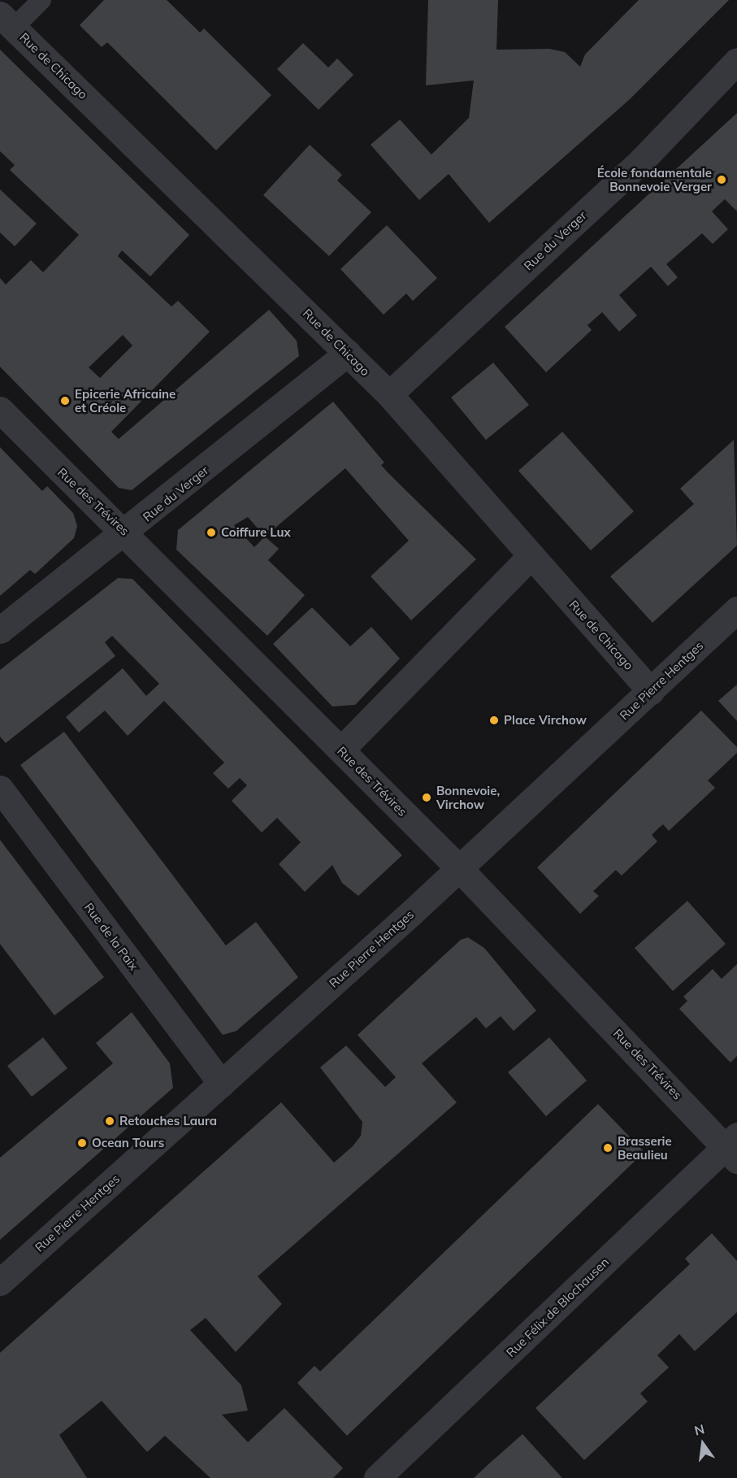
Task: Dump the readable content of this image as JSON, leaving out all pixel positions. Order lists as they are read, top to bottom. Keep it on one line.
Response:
{"streets":{"street":["Rue de Chicago","Rue du Verger","Rue des Trévires","Rue Pierre Hentges","Rue de la Paix","Rue Félix de Blochausen"]},"crossings":[["Rue de Chicago","Rue du Verger"],["Rue de Chicago","Rue Pierre Hentges"],["Rue du Verger","Rue des Trévires"],["Rue des Trévires","Rue Pierre Hentges"],["Rue des Trévires","Rue Félix de Blochausen"],["Rue Pierre Hentges","Rue de la Paix"]],"places":["École fondamentale Bonnevoie Verger","Epicerie Africaine et Créole","Coiffure Lux","Place Virchow","Bonnevoie, Virchow","Retouches Laura","Ocean Tours","Brasserie Beaulieu"],"north":"top"}
